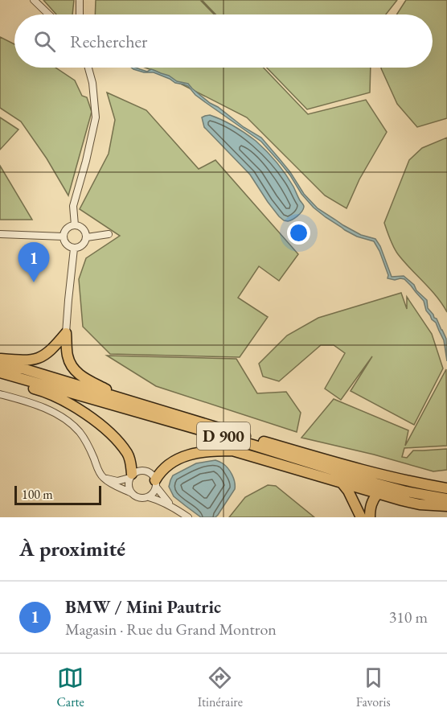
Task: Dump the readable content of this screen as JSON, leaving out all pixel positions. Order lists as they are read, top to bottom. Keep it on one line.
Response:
{"streets":{"main road":["D 900"]},"scale_bar":"100 m","page":{"search":"Rechercher","pins":"1","scale":"100 m","heading":"À proximité","list":[{"mark":"1","name":"BMW / Mini Pautric","note":"Magasin · Rue du Grand Montron","value":"310 m"}],"nav":["Carte","Itinéraire","Favoris"]}}
